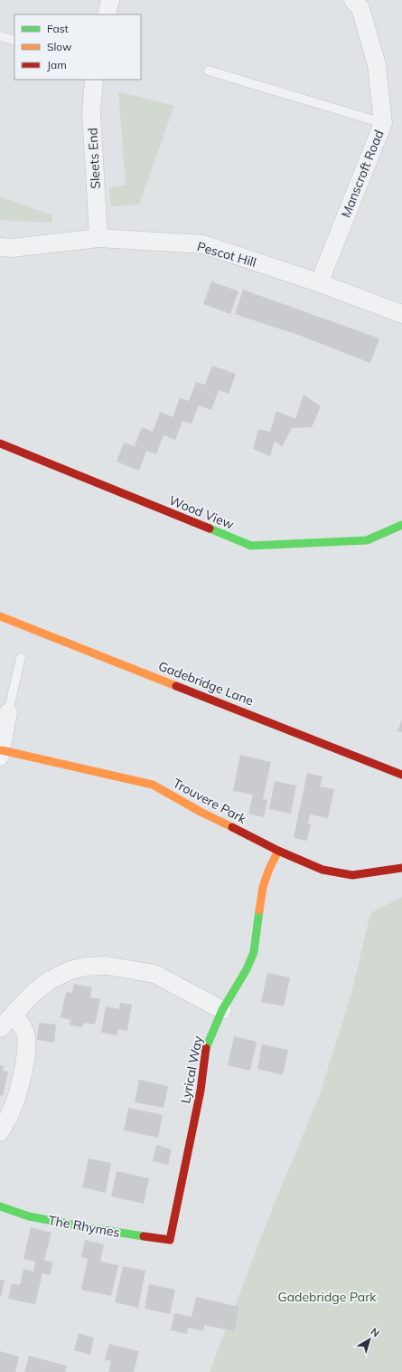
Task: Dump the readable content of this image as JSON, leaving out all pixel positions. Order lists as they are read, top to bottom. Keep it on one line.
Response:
{"streets":{"street":["Sleets End","Manscroft Road","Pescot Hill","Wood View","Gadebridge Lane","Trouvere Park","Lyrical Way","The Rhymes"]},"crossings":[["Sleets End","Pescot Hill"],["Manscroft Road","Pescot Hill"],["Trouvere Park","Lyrical Way"],["Lyrical Way","The Rhymes"]],"parks":["Gadebridge Park"],"legend":["Fast","Slow","Jam"],"north":"top right"}
